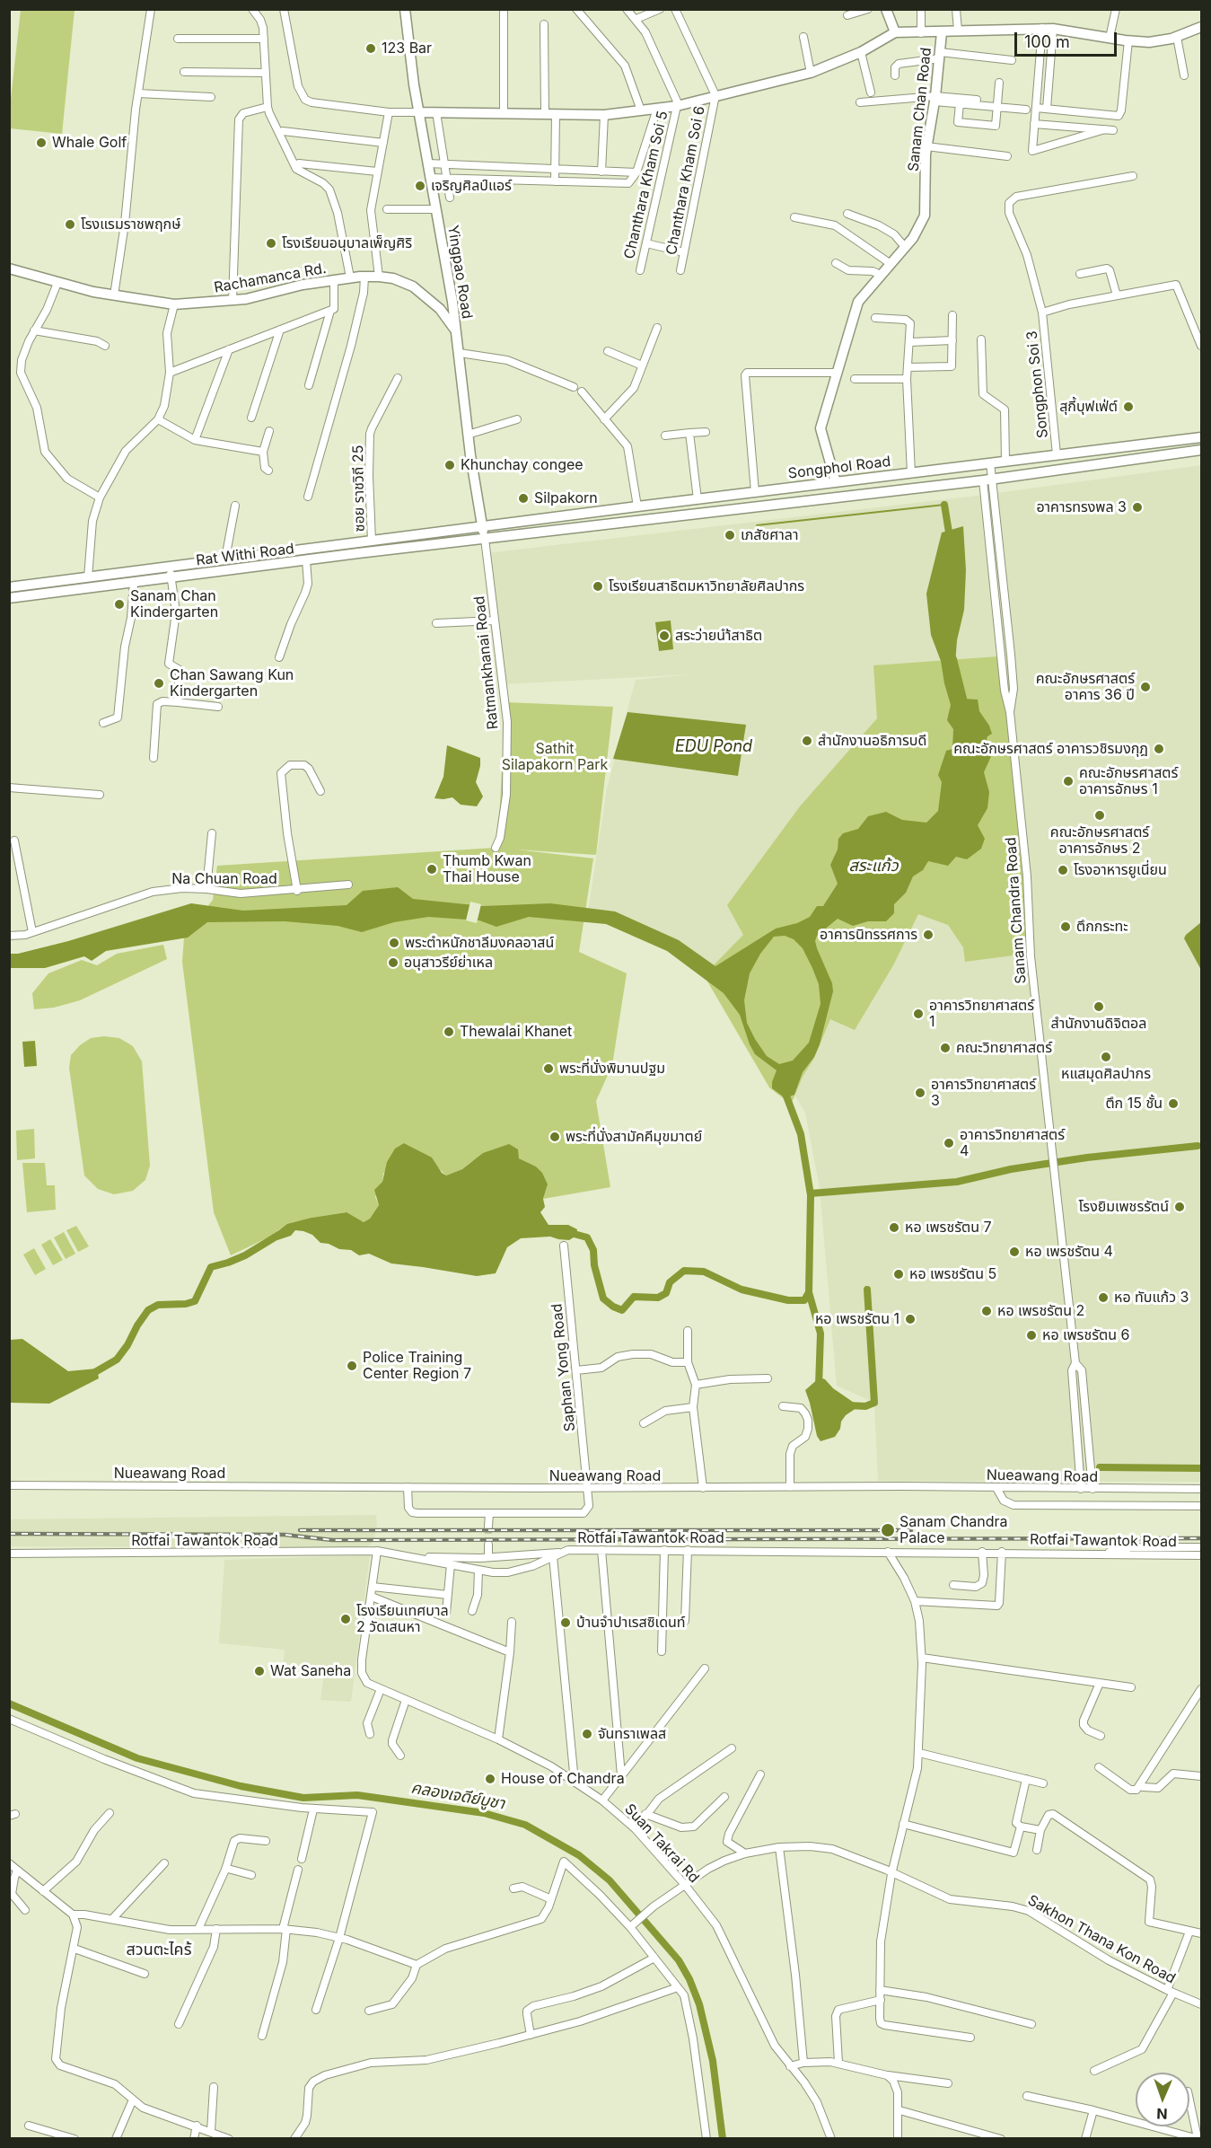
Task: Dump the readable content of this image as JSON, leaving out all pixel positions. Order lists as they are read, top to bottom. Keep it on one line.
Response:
{"streets":{"main road":["Sanam Chan Road","Yingpao Road","Rachamanca Rd.","Songphol Road","Rat Withi Road"],"street":["Chanthara Kham Soi 6","Chanthara Kham Soi 5","Songphon Soi 3","ซอย ราชวิถี 25","Ratmankhanai Road","Na Chuan Road","Sanam Chandra Road","Saphan Yong Road","Nueawang Road","Rotfai Tawantok Road","Suan Takrai Rd","Sakhon Thana Kon Road"]},"crossings":[["Sanam Chan Road","Songphol Road"],["Yingpao Road","Rachamanca Rd."],["Yingpao Road","Songphol Road"],["Yingpao Road","Rat Withi Road"],["Yingpao Road","Ratmankhanai Road"],["Songphon Soi 3","Songphol Road"],["Songphol Road","Rat Withi Road"],["Songphol Road","Ratmankhanai Road"],["Songphol Road","Sanam Chandra Road"],["ซอย ราชวิถี 25","Rat Withi Road"],["Rat Withi Road","Ratmankhanai Road"],["Sanam Chandra Road","Nueawang Road"],["Saphan Yong Road","Nueawang Road"],["Rotfai Tawantok Road","Suan Takrai Rd"],["Suan Takrai Rd","Sakhon Thana Kon Road"]],"districts":["สวนตะไคร้"],"water":["EDU Pond","สระแก้ว","คลองเจดีย์บูชา"],"parks":["Sathit Silapakorn Park"],"places":["123 Bar","Whale Golf","เจริญศิลป์แอร์","โรงแรมราชพฤกษ์","โรงเรียนอนุบาลเพ็ญศิริ","สุกี้บุฟเฟ่ต์","Khunchay congee","Silpakorn","อาคารทรงพล 3","เภสัชศาลา","โรงเรียนสาธิตมหาวิทยาลัยศิลปากร","Sanam Chan Kindergarten","สระว่ายนำ้สาธิต","Chan Sawang Kun Kindergarten","คณะอักษรศาสตร์ อาคาร 36 ปี","สำนักงานอธิการบดี","คณะอักษรศาสตร์ อาคารวชิรมงกุฎ","คณะอักษรศาสตร์ อาคารอักษร 1","คณะอักษรศาสตร์ อาคารอักษร 2","Thumb Kwan Thai House","โรงอาหารยูเนี่ยน","ตึกกระทะ","อาคารนิทรรศการ","พระตำหนักชาลีมงคลอาสน์","อนุสาวรีย์ย่าเหล","สำนักงานดิจิตอล","อาคารวิทยาศาสตร์ 1","Thewalai Khanet","คณะวิทยาศาสตร์","หแสมุดศิลปากร","พระที่นั่งพิมานปฐม","อาคารวิทยาศาสตร์ 3","ตึก 15 ชั้น","พระที่นั่งสามัคคีมุขมาตย์","อาคารวิทยาศาสตร์ 4","โรงยิมเพชรรัตน์","หอ เพรชรัตน 7","หอ เพรชรัตน 4","หอ เพรชรัตน 5","หอ ทับแก้ว 3","หอ เพรชรัตน 2","หอ เพรชรัตน 1","หอ เพรชรัตน 6","Police Training Center Region 7","Sanam Chandra Palace","โรงเรียนเทศบาล 2 วัดเสนหา","บ้านจำปาเรสซิเดนท์","Wat Saneha","จันทราเพลส","House of Chandra"],"scale_bar":"100 m","north":"bottom"}
